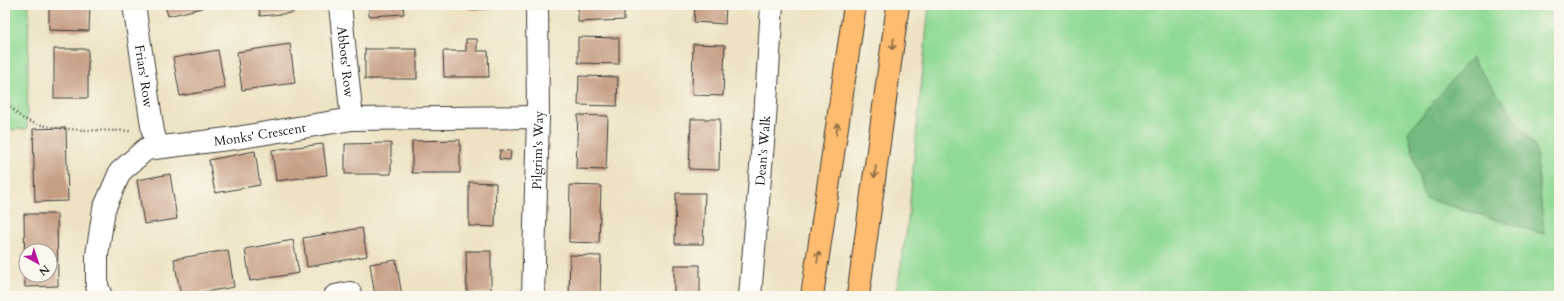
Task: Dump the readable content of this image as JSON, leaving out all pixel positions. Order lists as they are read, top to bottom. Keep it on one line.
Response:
{"streets":{"street":["Abbots' Row","Friars' Row","Monks' Crescent","Pilgrim's Way","Dean's Walk"]},"crossings":[["Abbots' Row","Monks' Crescent"],["Friars' Row","Monks' Crescent"],["Monks' Crescent","Pilgrim's Way"]],"north":"bottom right"}
